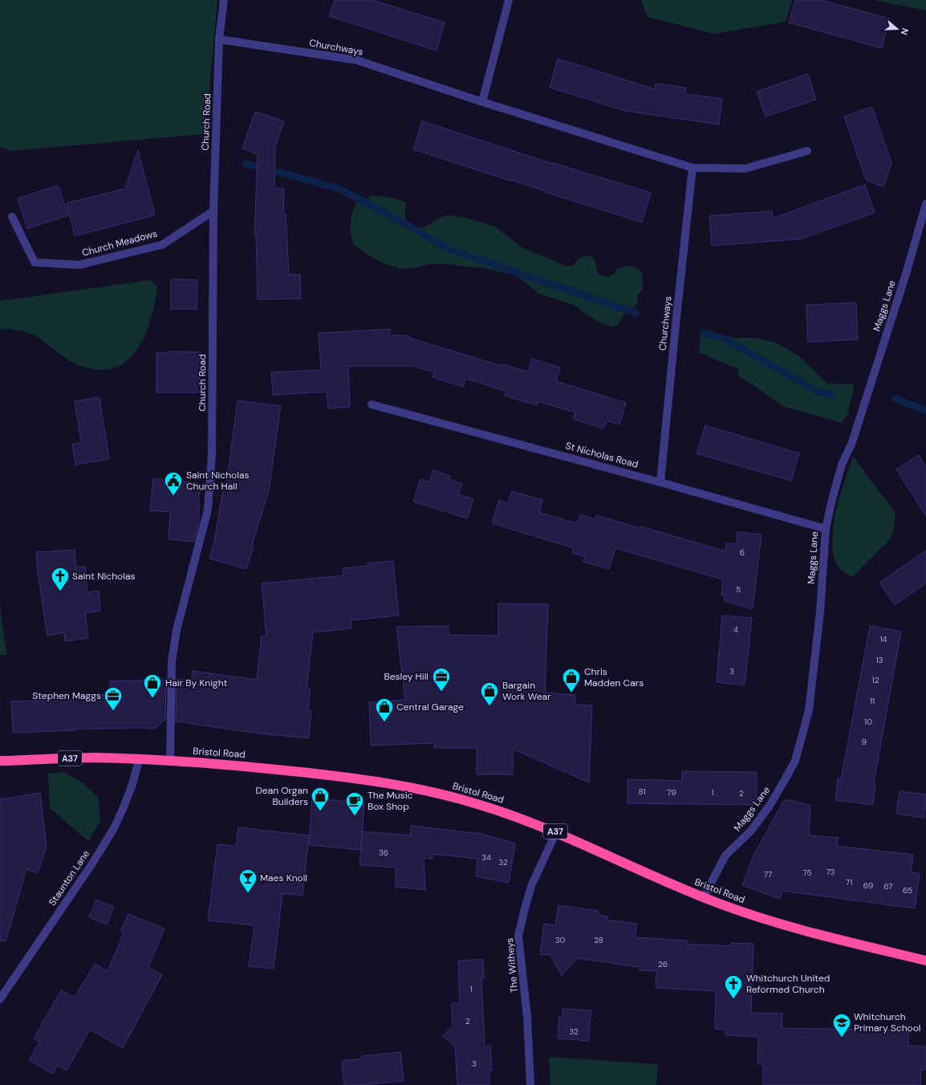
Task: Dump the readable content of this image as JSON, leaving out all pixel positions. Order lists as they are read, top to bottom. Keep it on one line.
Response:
{"streets":{"highway":["Bristol Road","A37"],"street":["Churchways","Church Road","Church Meadows","Maggs Lane","St Nicholas Road","Staunton Lane","The Witheys"]},"crossings":[["Churchways","Church Road"],["Churchways","St Nicholas Road"],["Church Road","Church Meadows"],["Church Road","Bristol Road"],["Maggs Lane","St Nicholas Road"],["Maggs Lane","Bristol Road"],["Bristol Road","Staunton Lane"],["Bristol Road","The Witheys"]],"places":{"public building":["Saint Nicholas Church Hall"],"church":["Saint Nicholas","Whitchurch United Reformed Church"],"office":["Besley Hill","Stephen Maggs"],"shop":["Chris Madden Cars","Hair By Knight","Bargain Work Wear","Central Garage","Dean Organ Builders"],"cafe":["The Music Box Shop"],"bar":["Maes Knoll"],"school or university":["Whitchurch Primary School"]},"house_numbers":["6","5","4","14","13","3","12","11","10","9","81","79","1","2","36","34","32","73","75","77","71","69","67","65","30","28","26","1","2","32","3"],"north":"right"}
